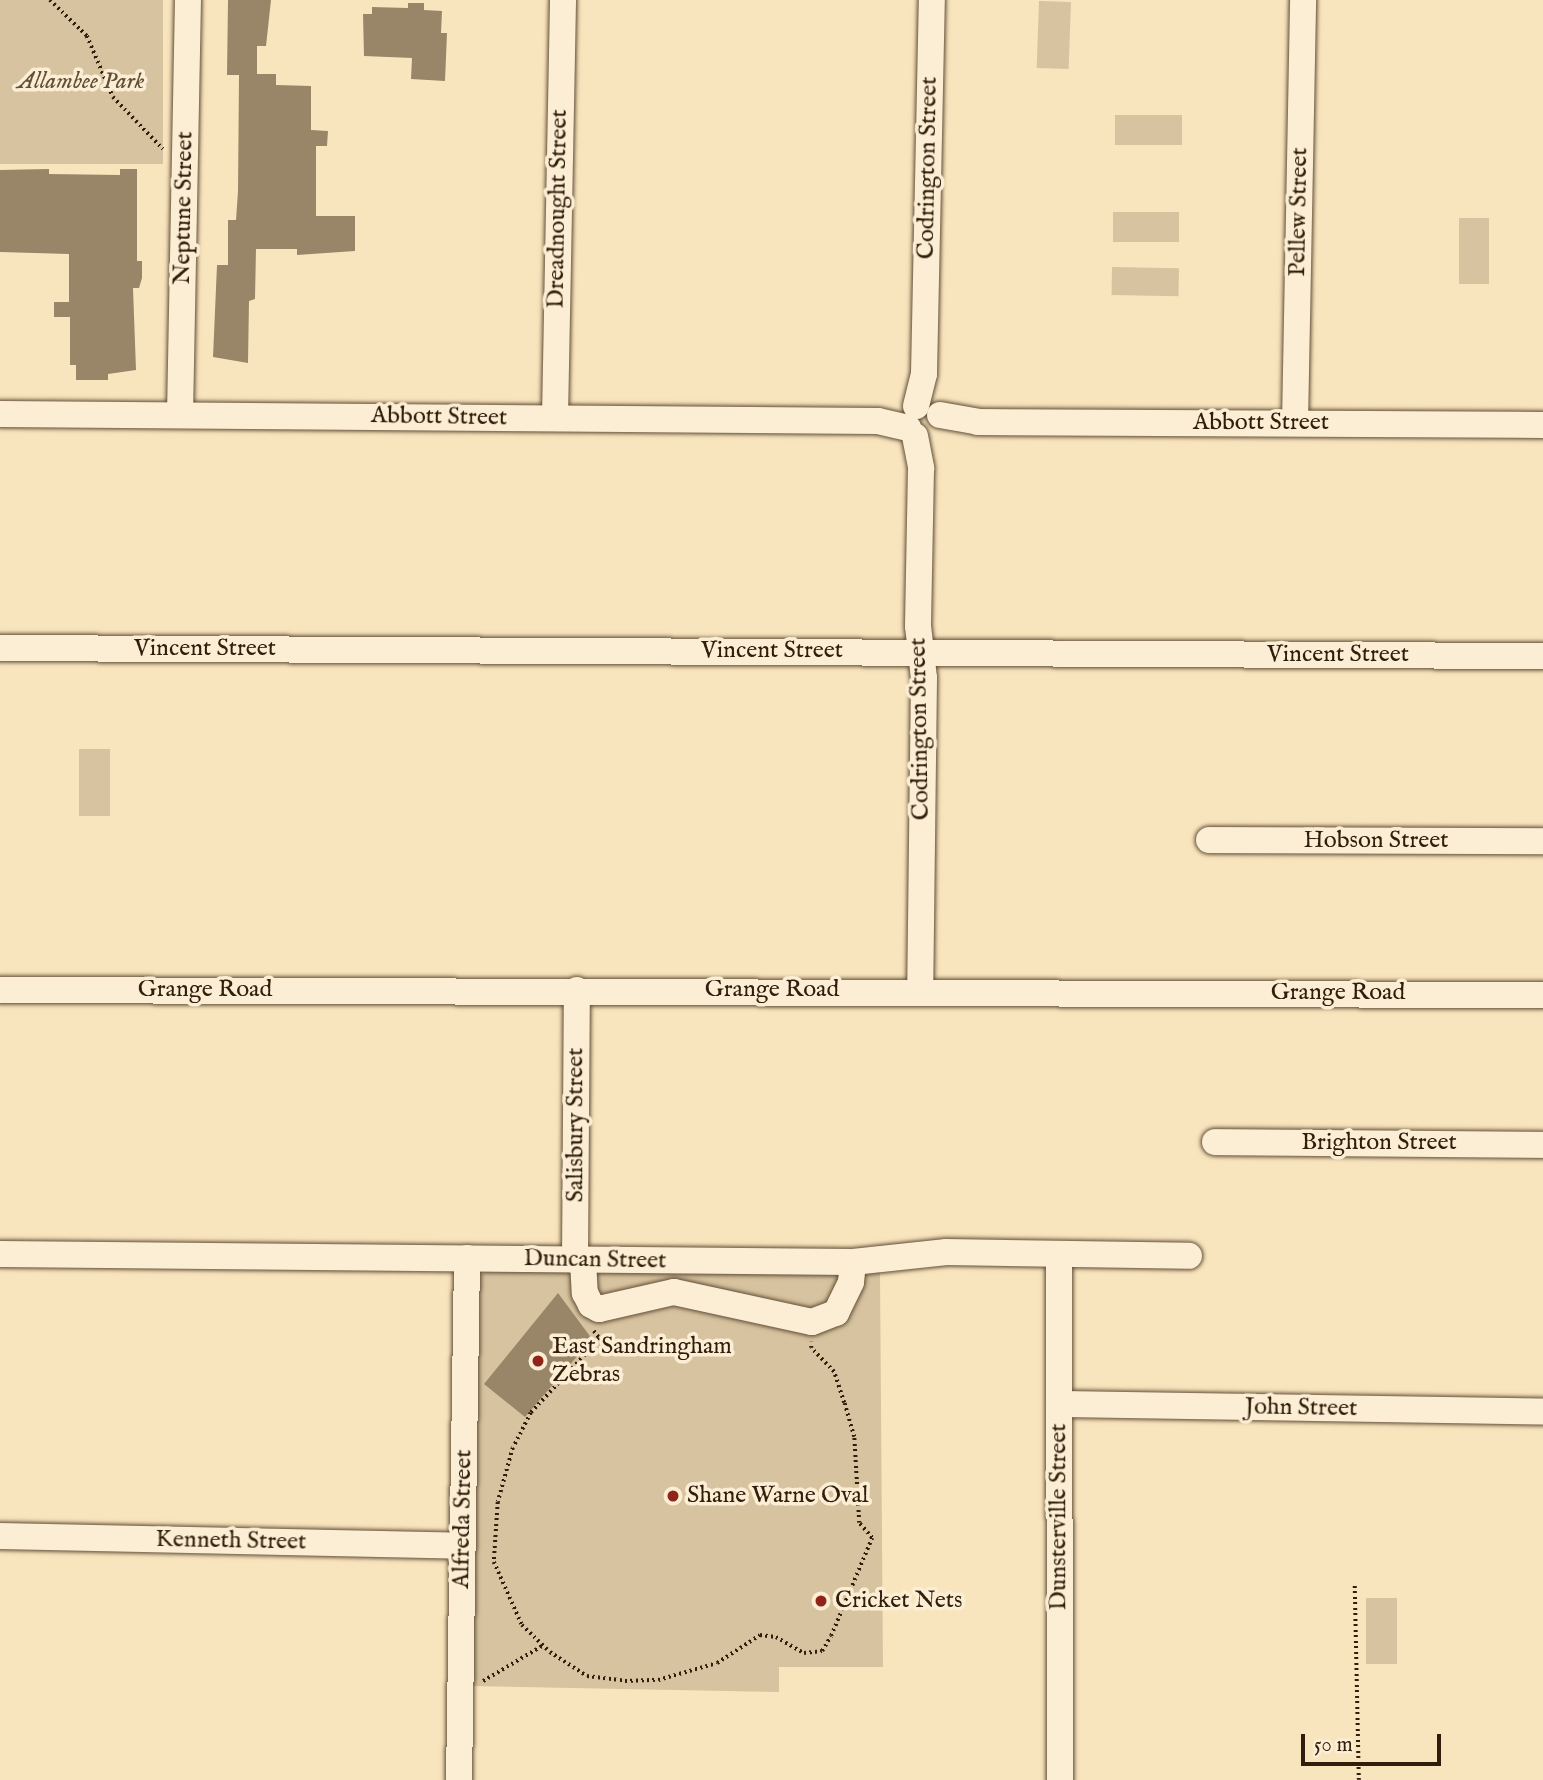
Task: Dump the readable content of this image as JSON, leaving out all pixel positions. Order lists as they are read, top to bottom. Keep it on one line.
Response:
{"streets":{"street":["Codrington Street","Neptune Street","Dreadnought Street","Pellew Street","Abbott Street","Vincent Street","Hobson Street","Grange Road","Salisbury Street","Brighton Street","Duncan Street","John Street","Dunsterville Street","Alfreda Street","Kenneth Street"]},"crossings":[["Codrington Street","Abbott Street"],["Codrington Street","Vincent Street"],["Codrington Street","Grange Road"],["Neptune Street","Abbott Street"],["Dreadnought Street","Abbott Street"],["Pellew Street","Abbott Street"],["Grange Road","Salisbury Street"],["Salisbury Street","Duncan Street"],["Duncan Street","Dunsterville Street"],["Duncan Street","Alfreda Street"],["John Street","Dunsterville Street"],["Alfreda Street","Kenneth Street"]],"parks":["Allambee Park"],"places":["East Sandringham Zebras","Shane Warne Oval","Cricket Nets"],"scale_bar":"50 m"}
